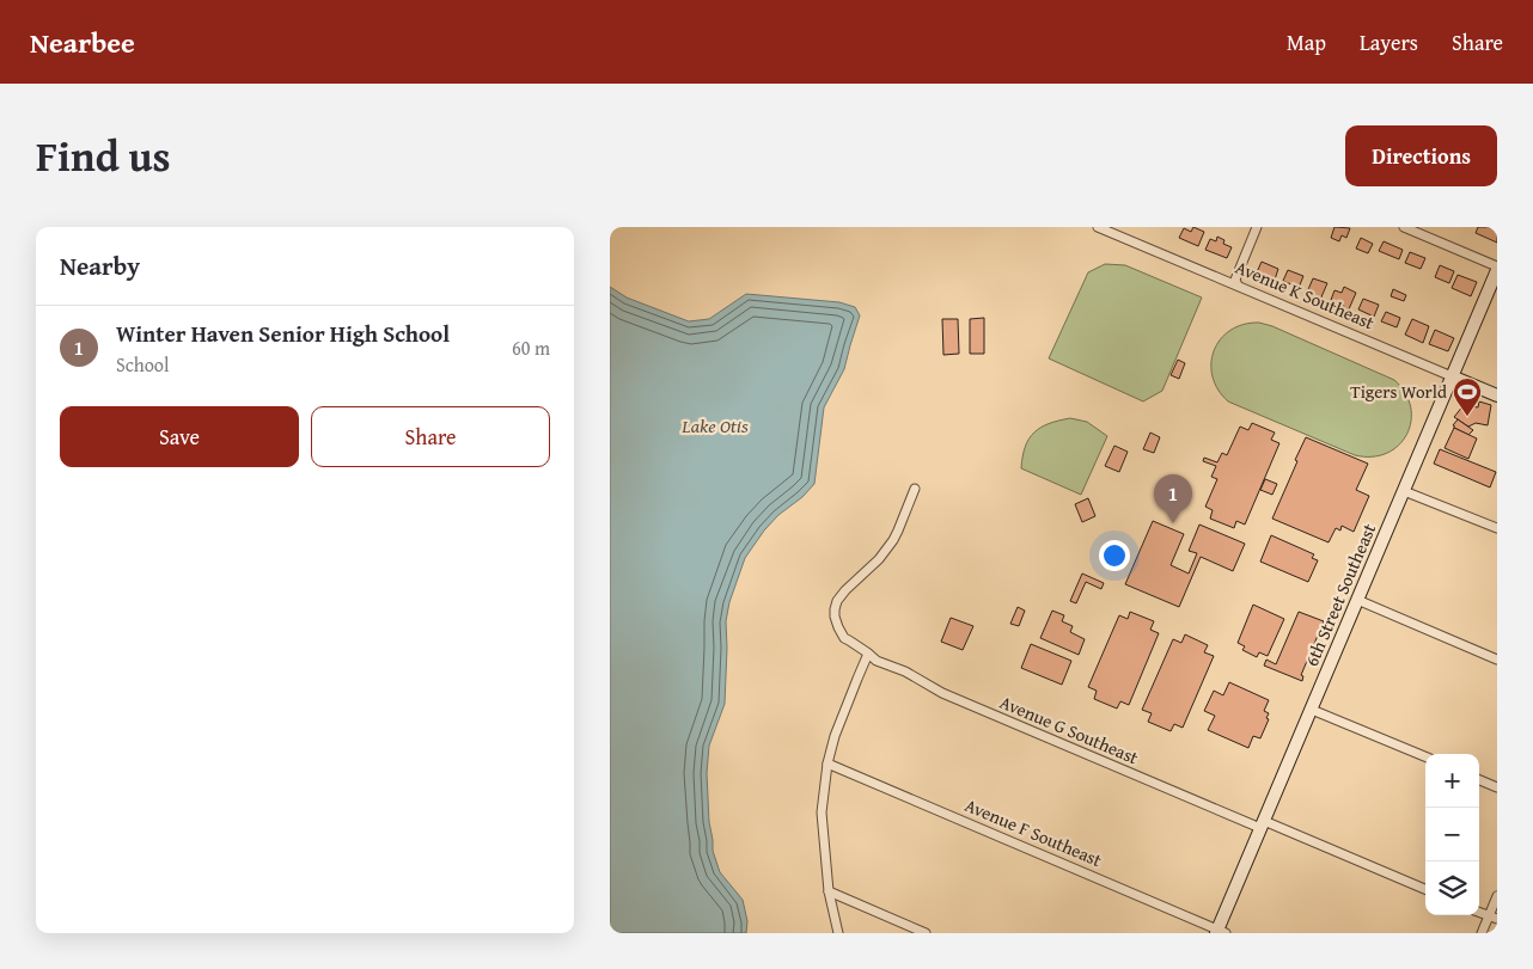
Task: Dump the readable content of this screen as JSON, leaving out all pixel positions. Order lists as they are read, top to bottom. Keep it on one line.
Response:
{"streets":{"street":["Avenue K Southeast","6th Street Southeast","Avenue G Southeast","Avenue F Southeast"]},"crossings":[["Avenue K Southeast","6th Street Southeast"],["6th Street Southeast","Avenue G Southeast"],["6th Street Southeast","Avenue F Southeast"]],"water":["Lake Otis"],"places":{"sports":["Tigers World"]},"page":{"header":"Nearbee","nav":["Map","Layers","Share"],"title":"Find us","buttons":["Directions",["Save","Share"]],"heading":"Nearby","list":[{"mark":"1","name":"Winter Haven Senior High School","note":"School","value":"60 m"}],"pins":"1","map_buttons":["+","−"]}}
